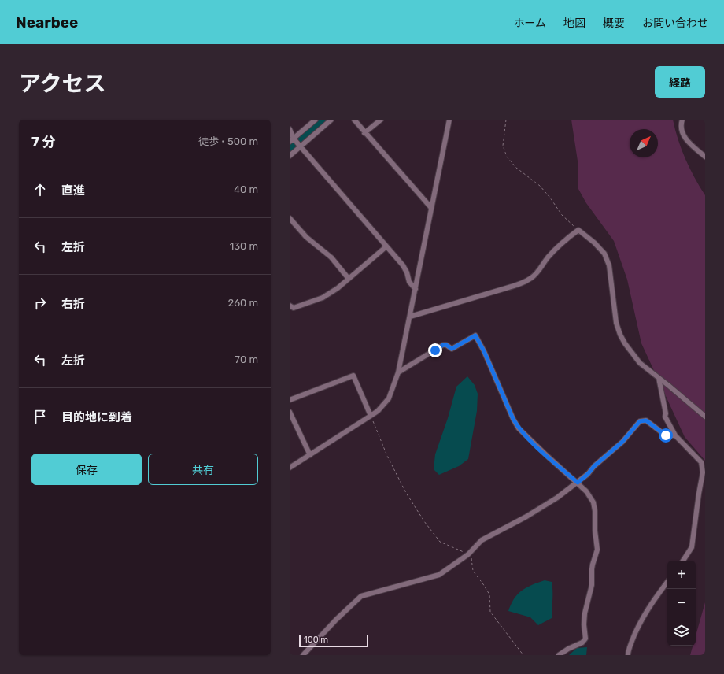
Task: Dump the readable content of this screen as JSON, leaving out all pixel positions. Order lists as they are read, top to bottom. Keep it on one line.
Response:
{"scale_bar":"100 m","north":"top right","page":{"header":"Nearbee","nav":["ホーム","地図","概要","お問い合わせ"],"title":"アクセス","buttons":["経路",["保存","共有"]],"heading":["7 分","徒歩 · 500 m"],"list":[["直進","40 m"],["左折","130 m"],["右折","260 m"],["左折","70 m"],"目的地に到着"],"map_buttons":["+","−"],"scale":"100 m"}}
